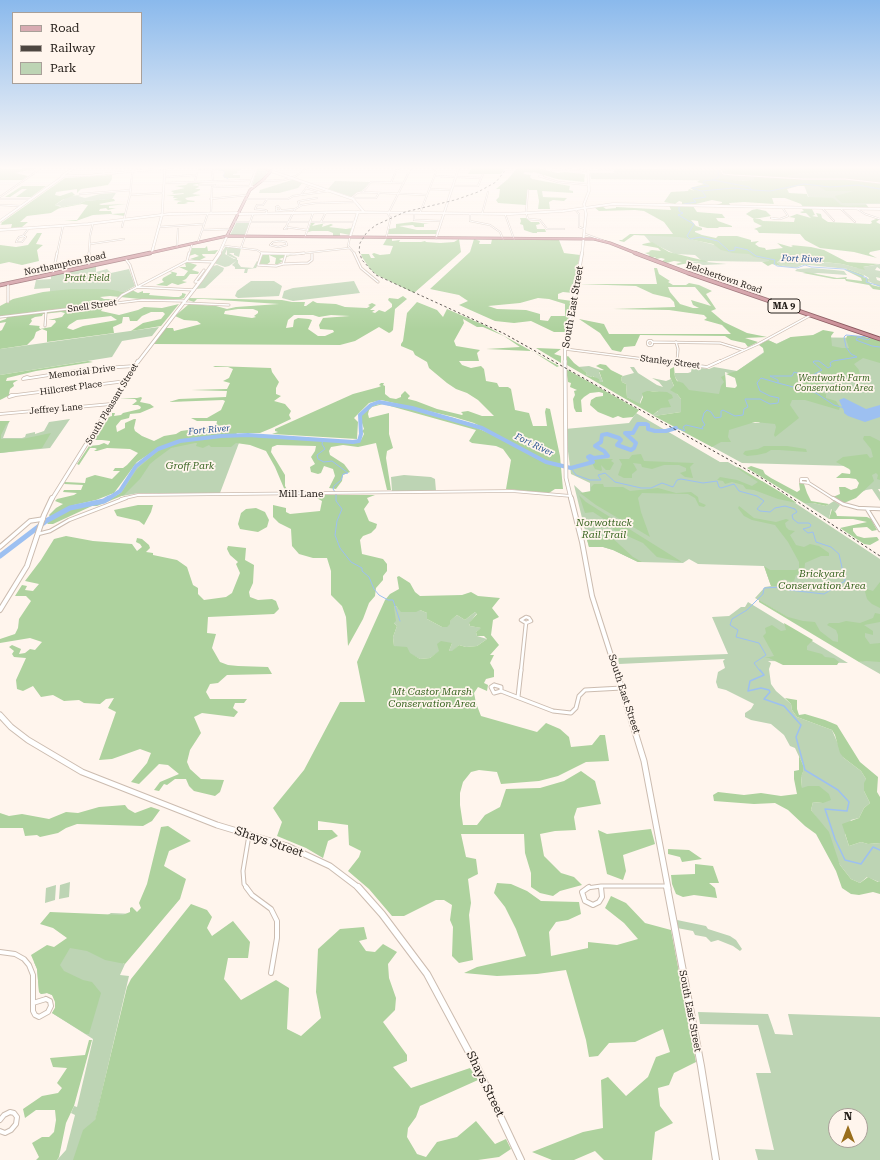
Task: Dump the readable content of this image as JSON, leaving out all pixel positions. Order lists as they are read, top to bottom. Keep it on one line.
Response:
{"streets":{"highway":["Northampton Road","Belchertown Road","MA 9"],"main road":["South East Street","South Pleasant Street","Shays Street"],"street":["Snell Street","Stanley Street","Memorial Drive","Hillcrest Place","Jeffrey Lane","Mill Lane"]},"crossings":[["Northampton Road","MA 9"],["Northampton Road","South Pleasant Street"],["Belchertown Road","MA 9"],["Belchertown Road","South East Street"],["Belchertown Road","Stanley Street"],["Snell Street","South Pleasant Street"],["MA 9","South East Street"],["MA 9","South Pleasant Street"],["South East Street","Stanley Street"],["South East Street","Mill Lane"],["Memorial Drive","South Pleasant Street"],["Hillcrest Place","South Pleasant Street"],["South Pleasant Street","Jeffrey Lane"],["South Pleasant Street","Mill Lane"]],"water":["Fort River"],"parks":["Pratt Field","Wentworth Farm Conservation Area","Groff Park","Norwottuck Rail Trail","Brickyard Conservation Area","Mt Castor Marsh Conservation Area"],"legend":["Road","Railway","Park"],"north":"top"}
